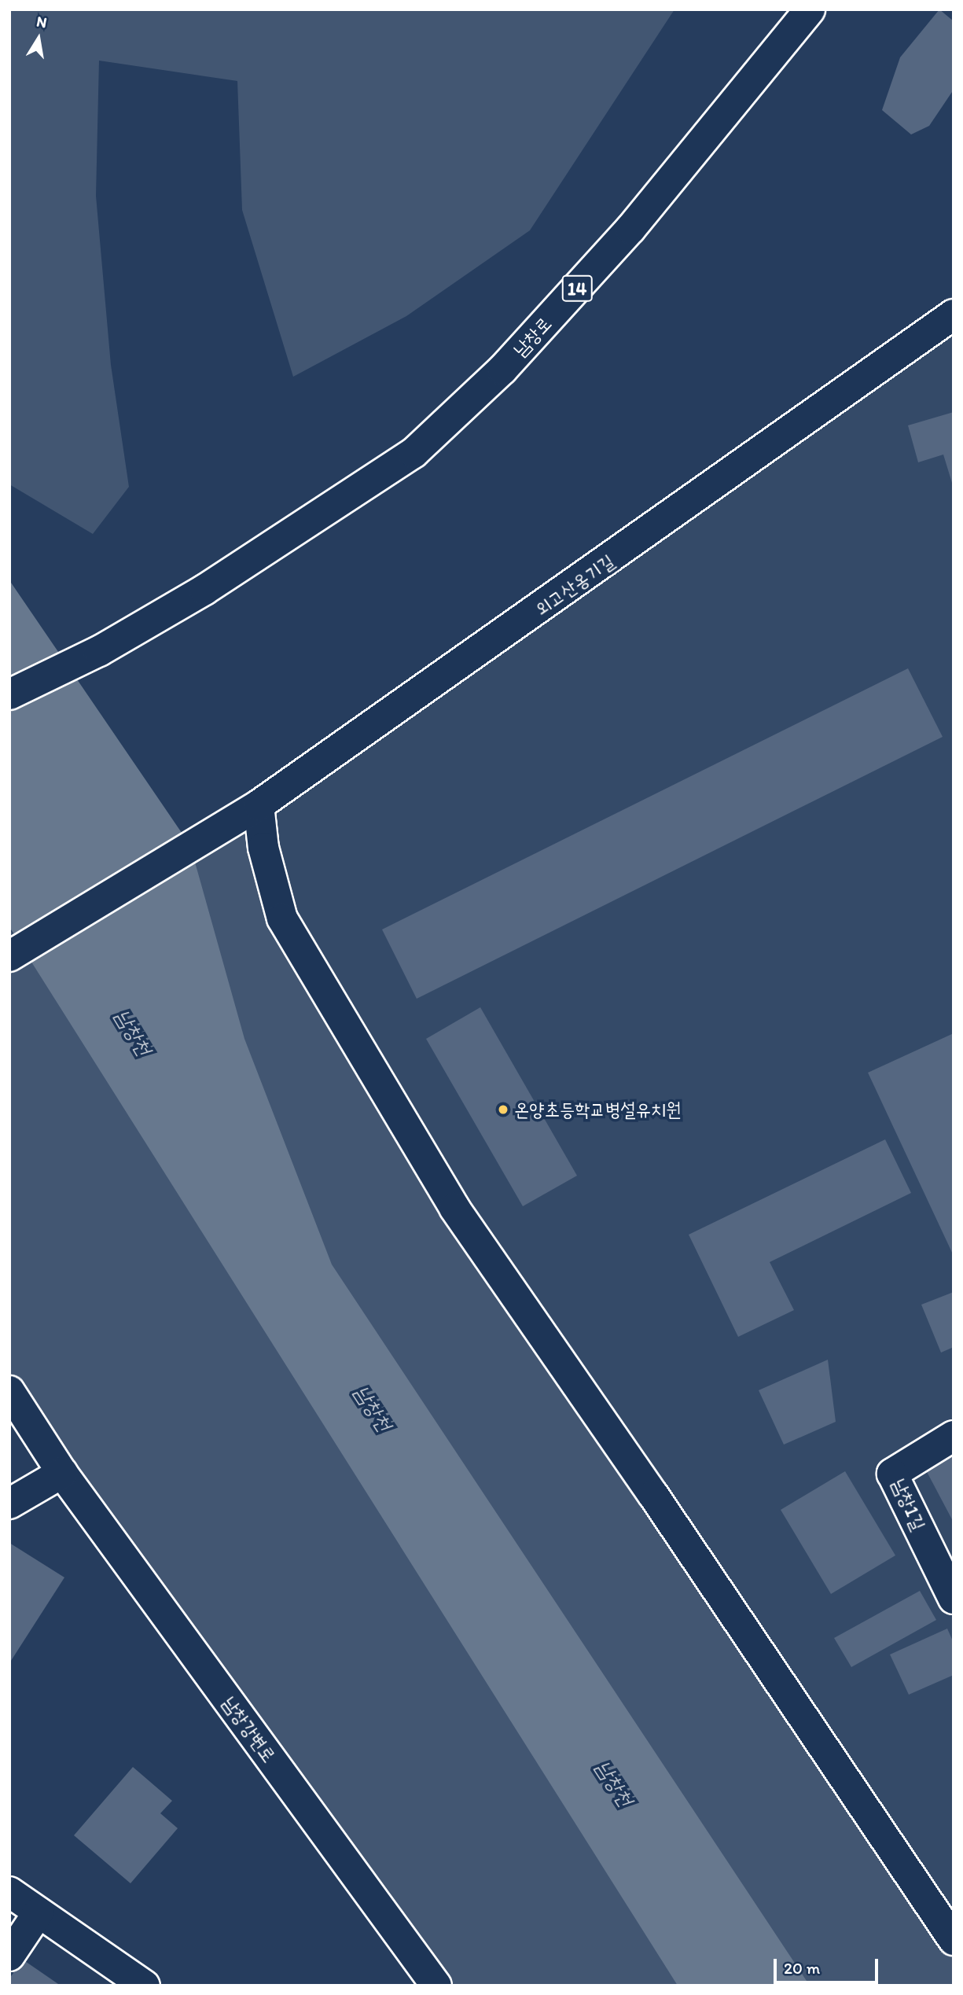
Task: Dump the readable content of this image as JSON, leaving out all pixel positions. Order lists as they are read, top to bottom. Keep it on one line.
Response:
{"streets":{"street":["14","남창로","외고산옹기길","남창1길","남창강변로"]},"water":["남창천"],"places":["온양초등학교병설유치원"],"scale_bar":"20 m","north":"top"}
